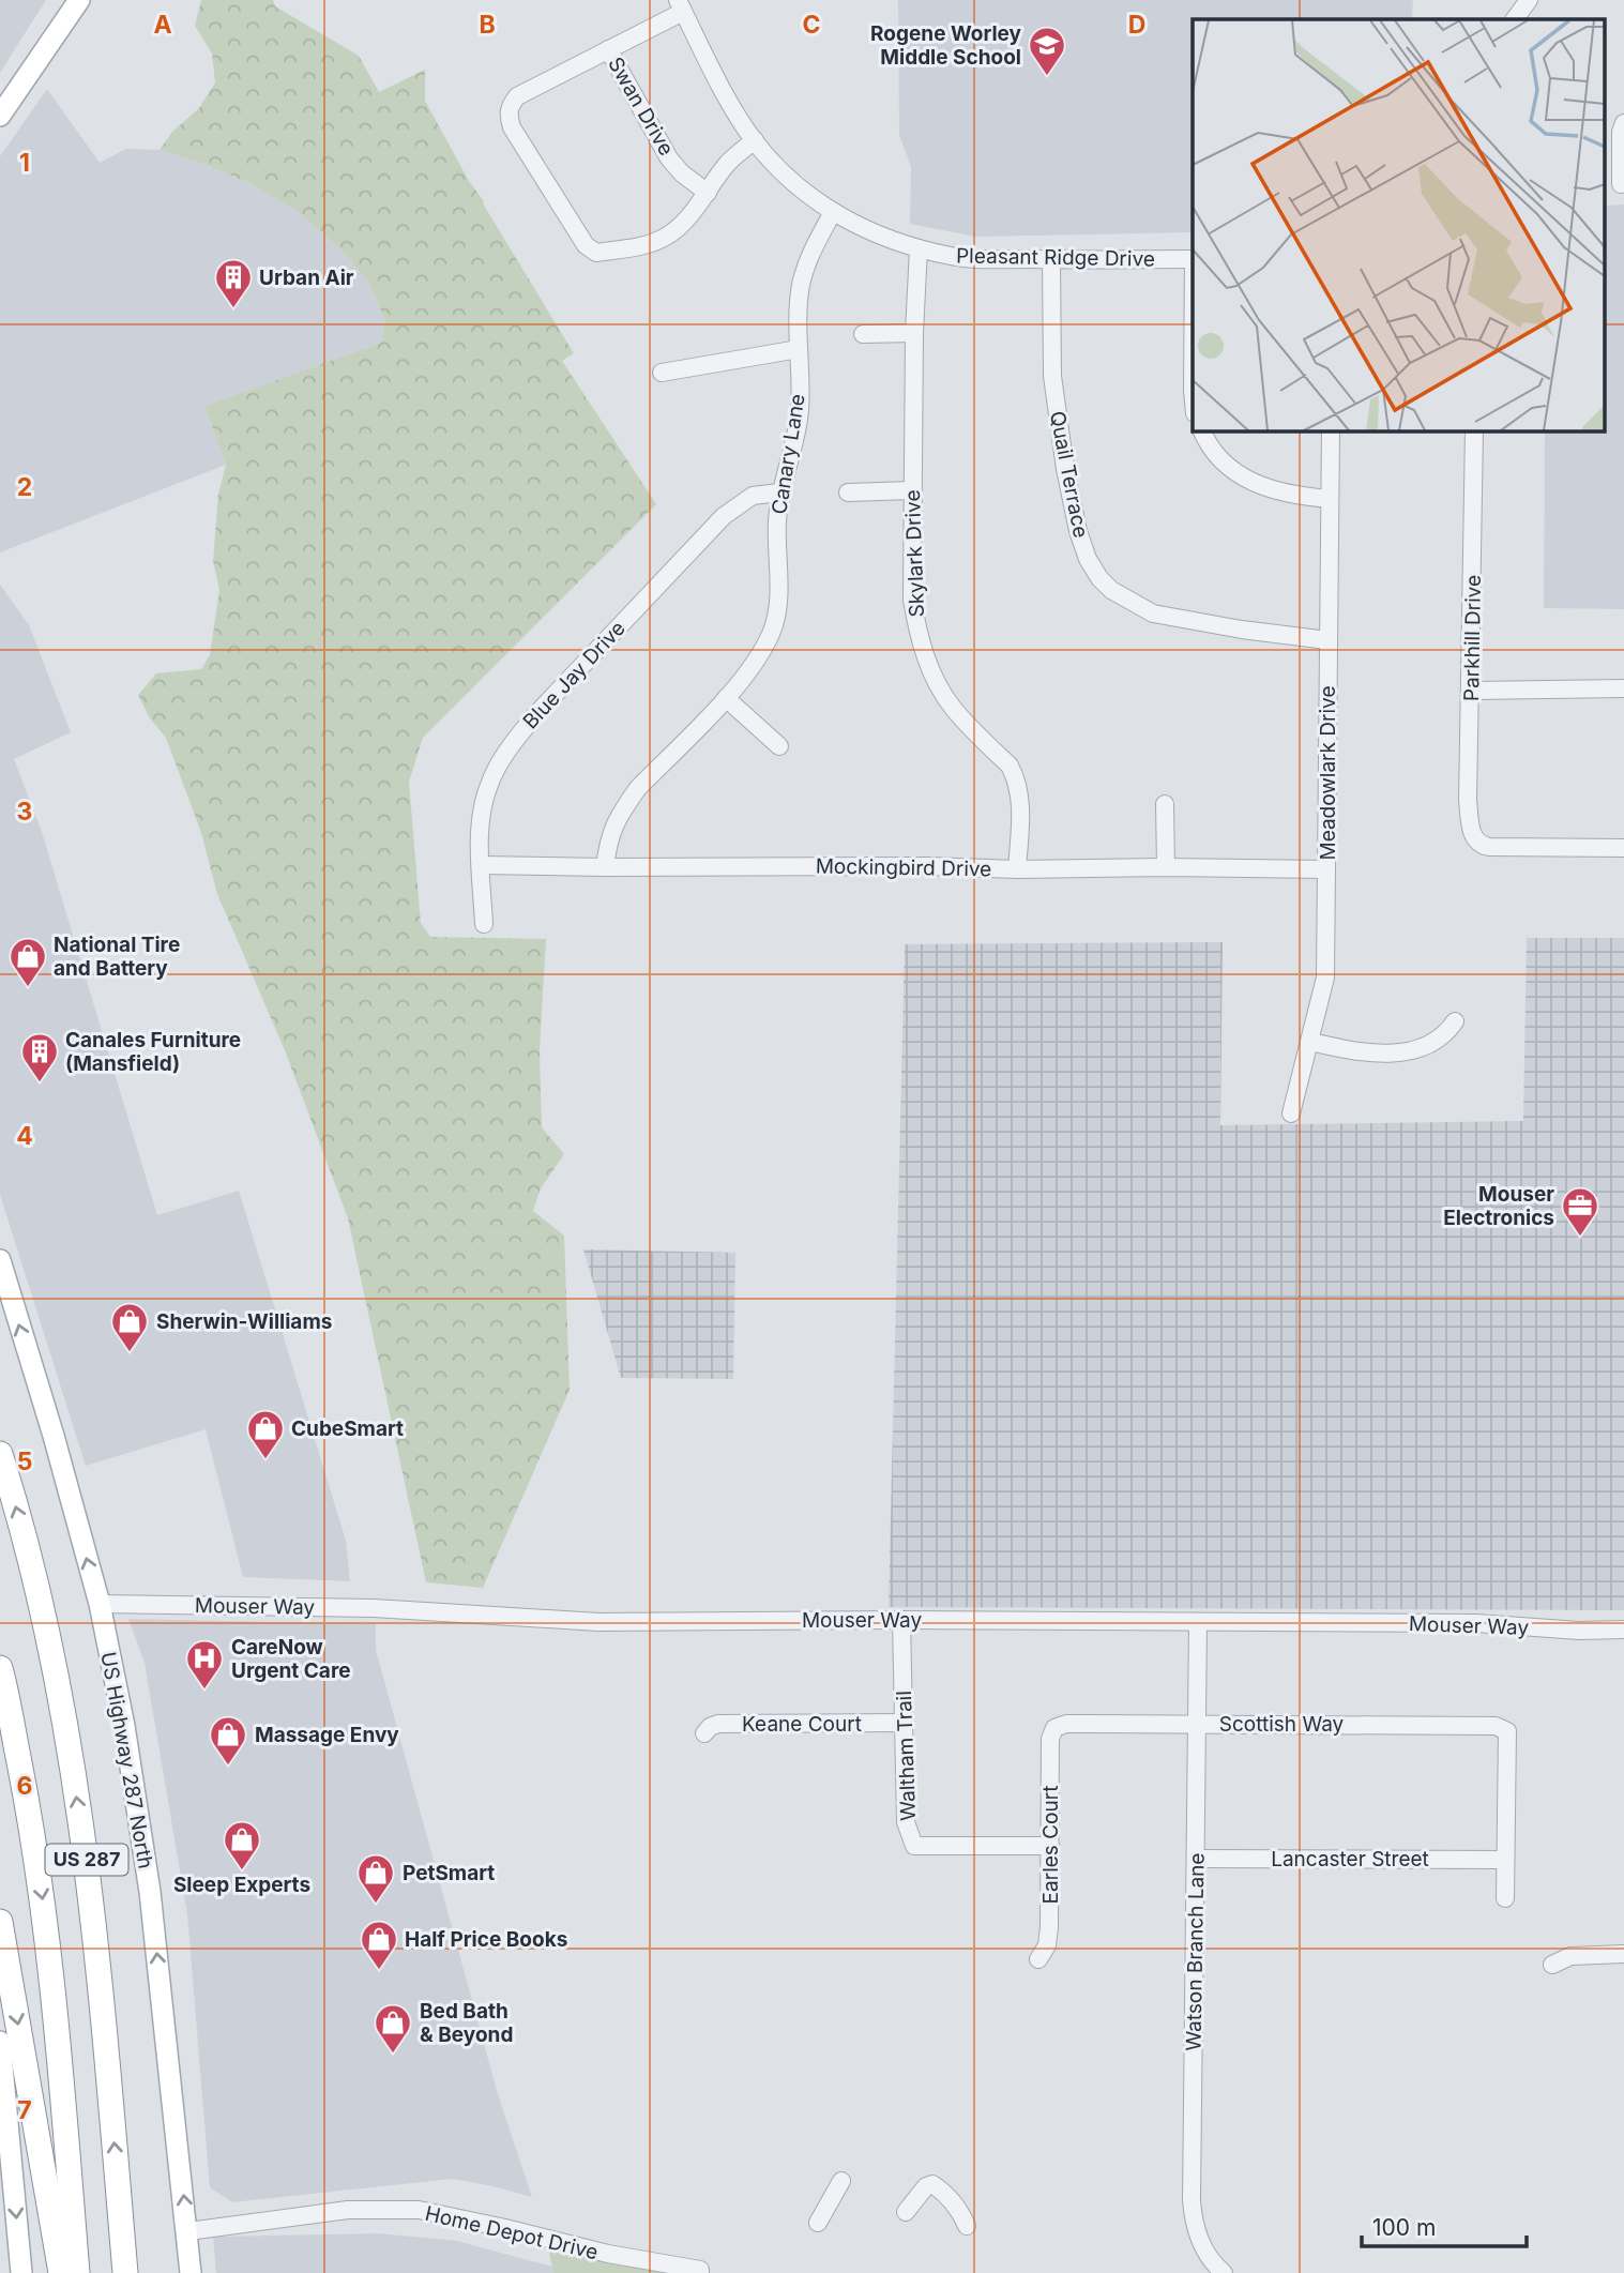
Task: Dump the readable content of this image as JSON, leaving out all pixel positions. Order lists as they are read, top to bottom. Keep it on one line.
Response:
{"streets":{"highway":["US 287"],"main road":["US Highway 287 North"],"street":["Swan Drive","Pleasant Ridge Drive","Canary Lane","Quail Terrace","Skylark Drive","Parkhill Drive","Blue Jay Drive","Meadowlark Drive","Mockingbird Drive","Mouser Way","Keane Court","Scottish Way","Waltham Trail","Earles Court","Lancaster Street","Watson Branch Lane","Home Depot Drive"]},"crossings":[["Pleasant Ridge Drive","Canary Lane"],["Pleasant Ridge Drive","Quail Terrace"],["Pleasant Ridge Drive","Skylark Drive"],["Canary Lane","Blue Jay Drive"],["Canary Lane","Mockingbird Drive"],["Quail Terrace","Meadowlark Drive"],["Skylark Drive","Mockingbird Drive"],["Blue Jay Drive","Mockingbird Drive"],["Meadowlark Drive","Mockingbird Drive"],["Mouser Way","Waltham Trail"],["Mouser Way","US Highway 287 North"],["Mouser Way","Watson Branch Lane"],["Keane Court","Waltham Trail"],["Scottish Way","Earles Court"],["Scottish Way","Lancaster Street"],["Scottish Way","Watson Branch Lane"],["Waltham Trail","Earles Court"],["US Highway 287 North","Home Depot Drive"],["Lancaster Street","Watson Branch Lane"]],"one_way":["US Highway 287 North"],"places":{"school or university":["Rogene Worley Middle School"],"building":["Urban Air","Canales Furniture (Mansfield)"],"shop":["National Tire and Battery","Sherwin-Williams","CubeSmart","Massage Envy","Sleep Experts","PetSmart","Half Price Books","Bed Bath & Beyond"],"office":["Mouser Electronics"],"hospital":["CareNow Urgent Care"]},"scale_bar":"100 m","grid":{"columns":["A","B","C","D"],"rows":["1","2","3","4","5","6","7"]}}
